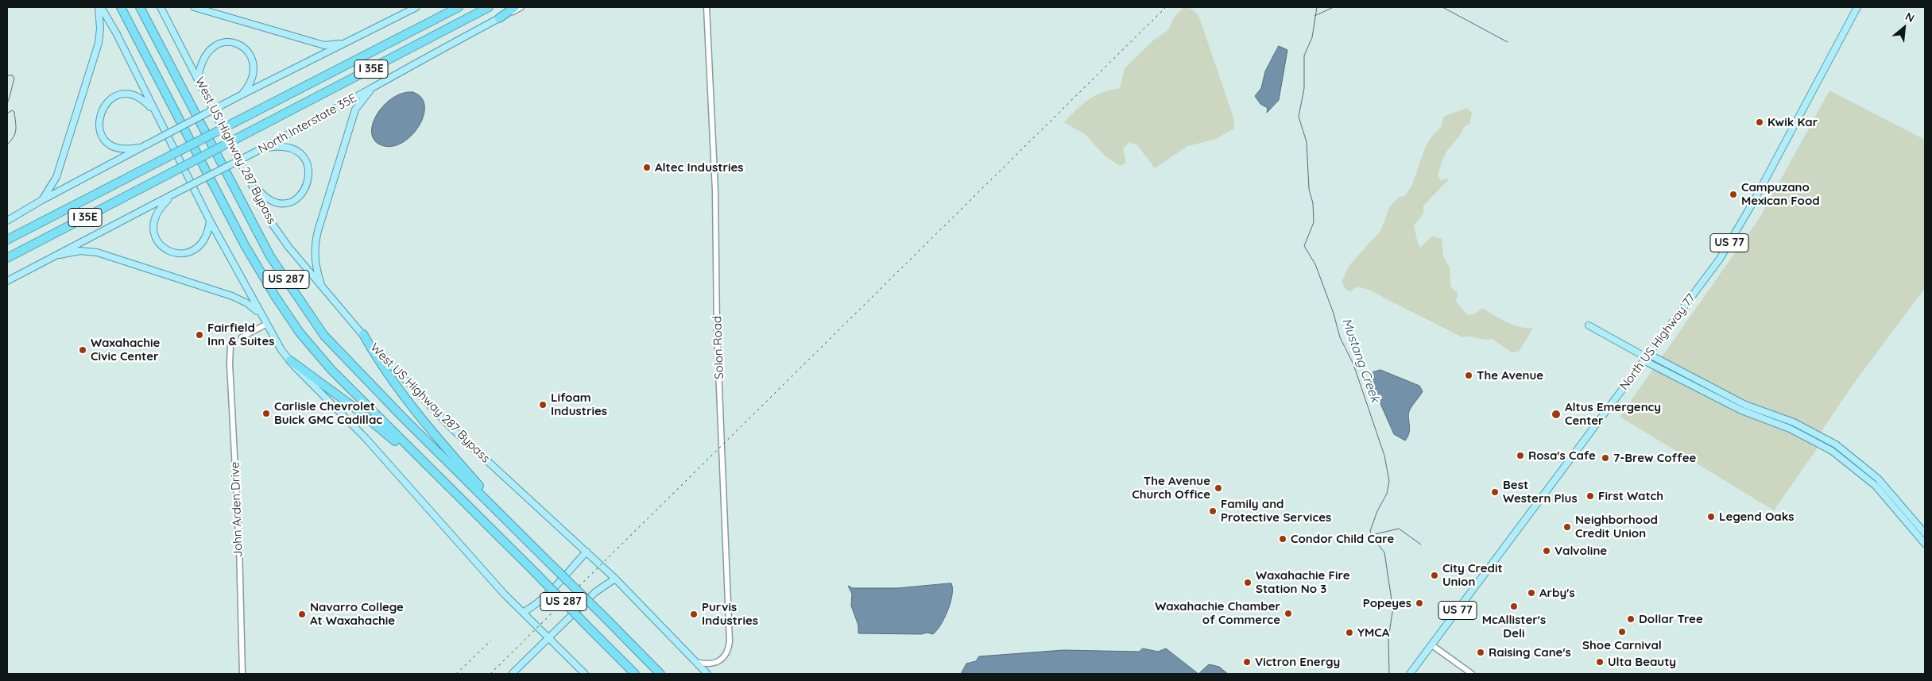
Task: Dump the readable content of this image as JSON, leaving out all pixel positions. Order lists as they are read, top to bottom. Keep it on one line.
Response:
{"streets":{"highway":["I 35E","US 287"],"main road":["North Interstate 35E","West US Highway 287 Bypass","US 77","North US Highway 77"],"street":["Solon Road","John Arden Drive"]},"crossings":[["West US Highway 287 Bypass","Solon Road"]],"water":["Mustang Creek"],"places":["Kwik Kar","Altec Industries","Campuzano Mexican Food","Fairfield Inn & Suites","Waxahachie Civic Center","The Avenue","Lifoam Industries","Carlisle Chevrolet Buick GMC Cadillac","Altus Emergency Center","Rosa's Cafe","7-Brew Coffee","The Avenue Church Office","Best Western Plus","First Watch","Family and Protective Services","Legend Oaks","Neighborhood Credit Union","Condor Child Care","Valvoline","City Credit Union","Waxahachie Fire Station No 3","Arby's","Popeyes","McAllister's Deli","Waxahachie Chamber of Commerce","Navarro College At Waxahachie","Purvis Industries","Dollar Tree","Shoe Carnival","YMCA","Raising Cane's","Victron Energy","Ulta Beauty"],"north":"top right"}
